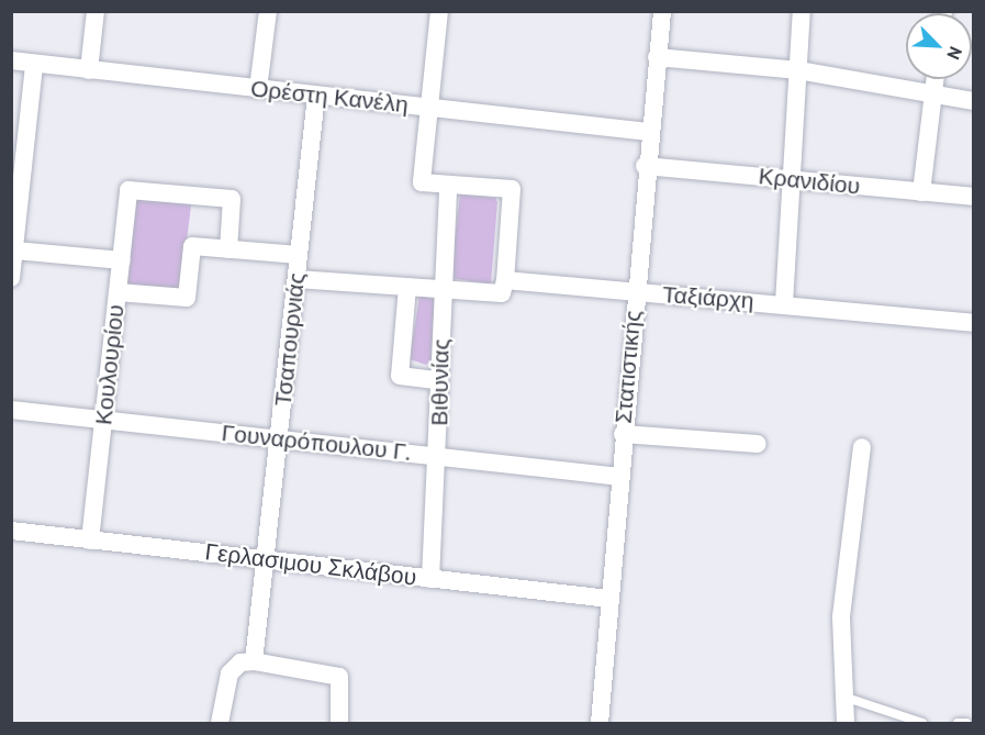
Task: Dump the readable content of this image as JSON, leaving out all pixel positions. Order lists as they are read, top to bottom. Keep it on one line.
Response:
{"streets":{"street":["Ορέστη Κανέλη","Κρανιδίου","Ταξιάρχη","Τσαπουρνιάς","Κουλουρίου","Στατιστικής","Βιθυνίας","Γουναρόπουλου Γ.","Γερλασιμου Σκλάβου"]},"crossings":[["Ορέστη Κανέλη","Τσαπουρνιάς"],["Ορέστη Κανέλη","Στατιστικής"],["Κρανιδίου","Στατιστικής"],["Ταξιάρχη","Στατιστικής"],["Τσαπουρνιάς","Γουναρόπουλου Γ."],["Τσαπουρνιάς","Γερλασιμου Σκλάβου"],["Κουλουρίου","Γουναρόπουλου Γ."],["Κουλουρίου","Γερλασιμου Σκλάβου"],["Στατιστικής","Γουναρόπουλου Γ."],["Στατιστικής","Γερλασιμου Σκλάβου"],["Βιθυνίας","Γουναρόπουλου Γ."],["Βιθυνίας","Γερλασιμου Σκλάβου"]],"north":"bottom right"}
